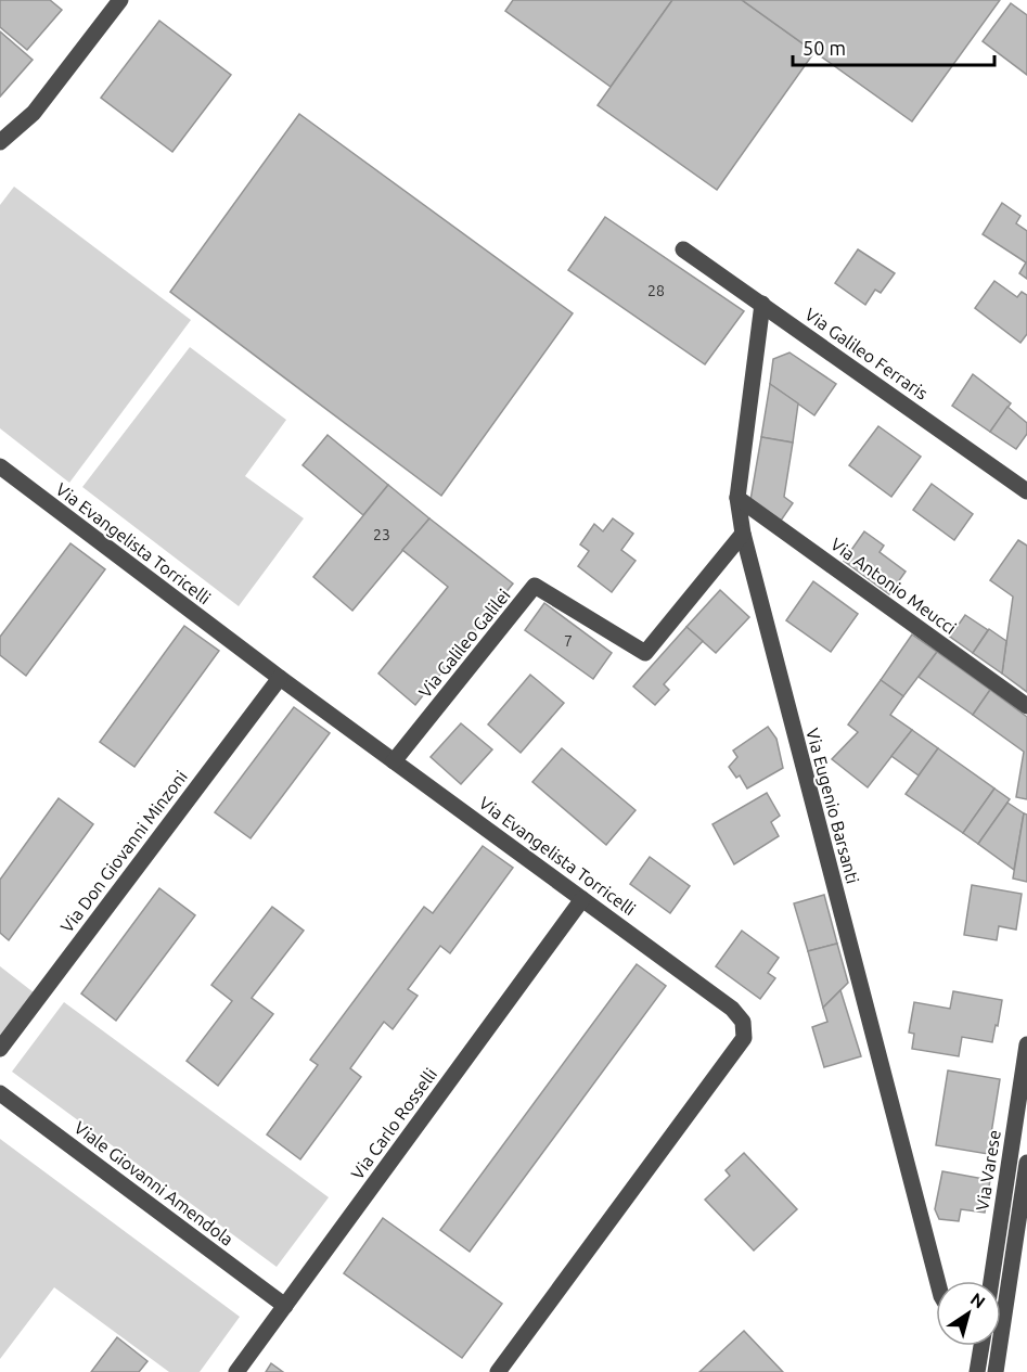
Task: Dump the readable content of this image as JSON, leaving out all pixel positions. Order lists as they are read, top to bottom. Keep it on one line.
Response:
{"streets":{"street":["Via Galileo Ferraris","Via Evangelista Torricelli","Via Antonio Meucci","Via Galileo Galilei","Via Eugenio Barsanti","Via Don Giovanni Minzoni","Via Carlo Rosselli","Via Varese","Viale Giovanni Amendola"]},"crossings":[["Via Galileo Ferraris","Via Eugenio Barsanti"],["Via Evangelista Torricelli","Via Galileo Galilei"],["Via Evangelista Torricelli","Via Don Giovanni Minzoni"],["Via Evangelista Torricelli","Via Carlo Rosselli"],["Via Antonio Meucci","Via Eugenio Barsanti"],["Via Galileo Galilei","Via Eugenio Barsanti"],["Via Carlo Rosselli","Viale Giovanni Amendola"]],"house_numbers":["28","23","7"],"scale_bar":"50 m","north":"top right"}
